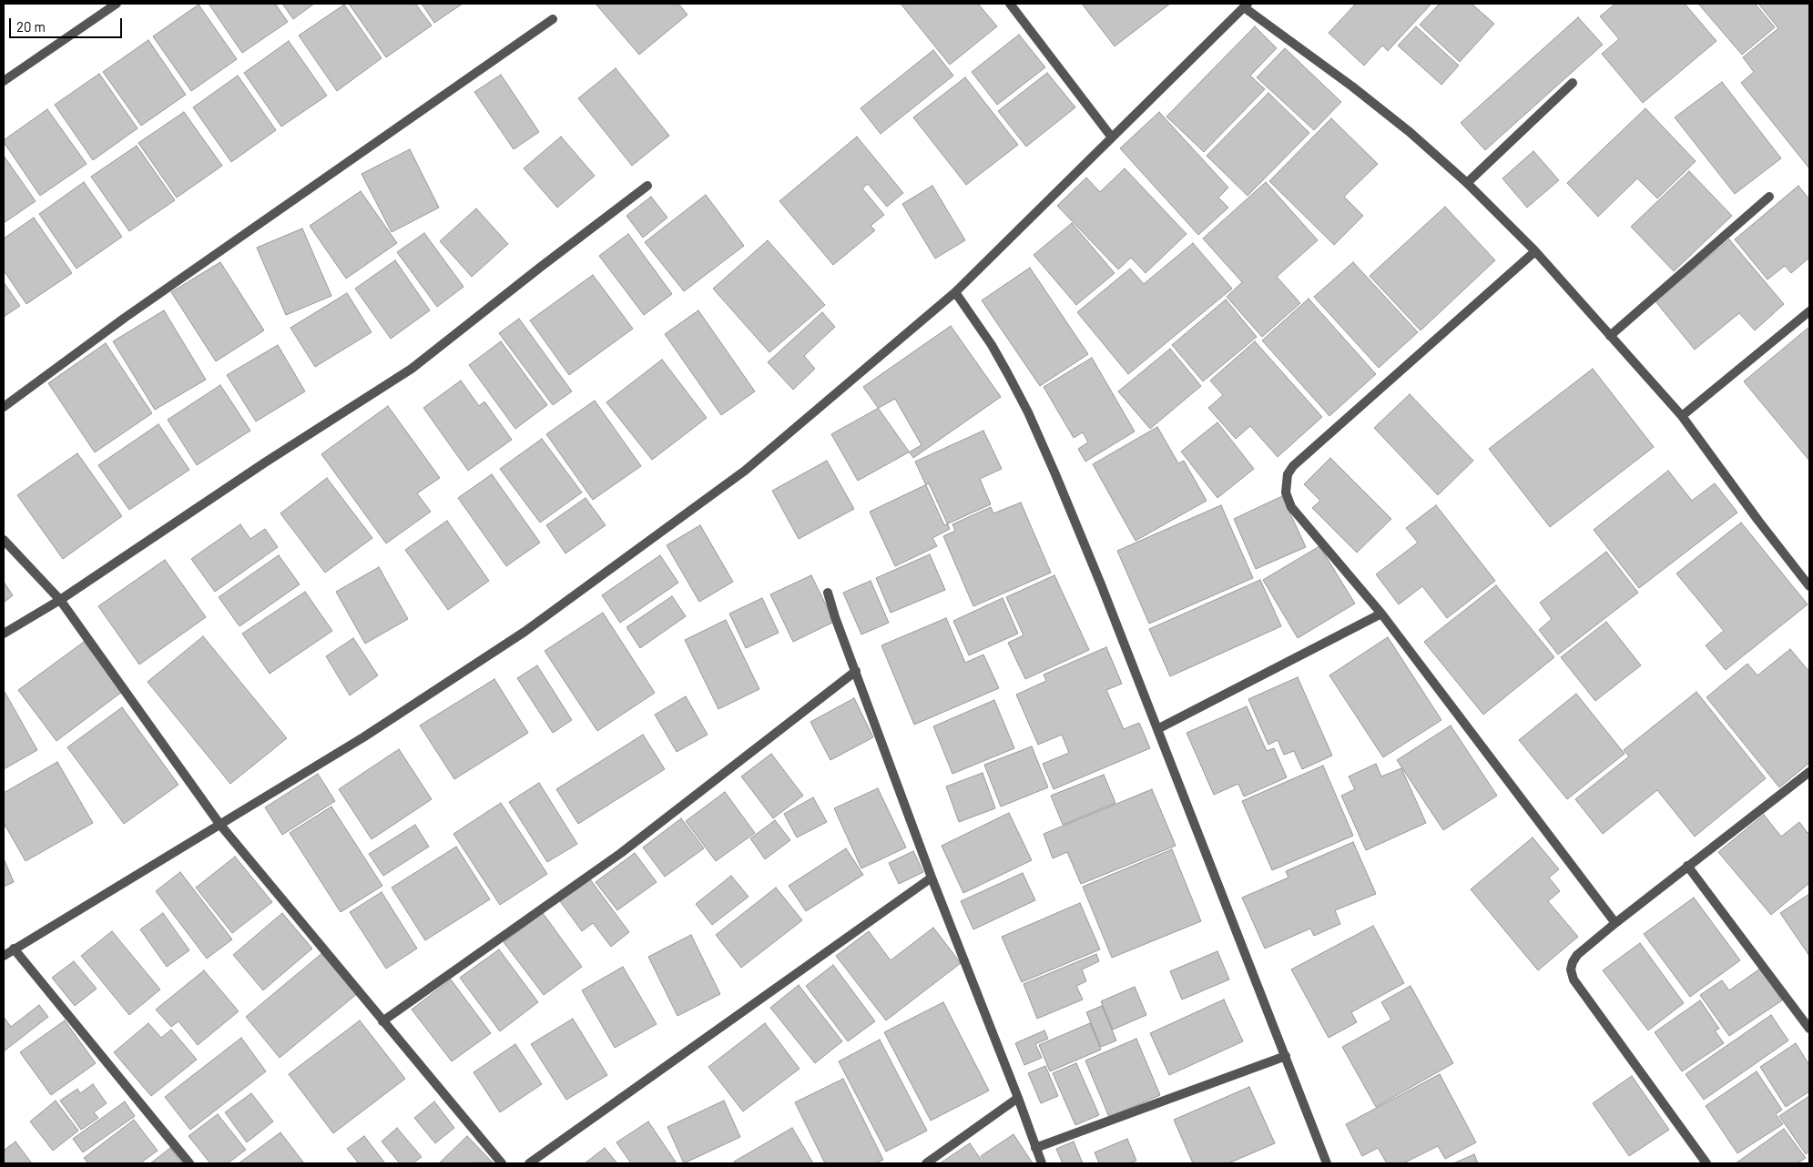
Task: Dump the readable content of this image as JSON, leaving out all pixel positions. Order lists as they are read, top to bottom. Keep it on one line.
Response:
{"scale_bar":"20 m"}
